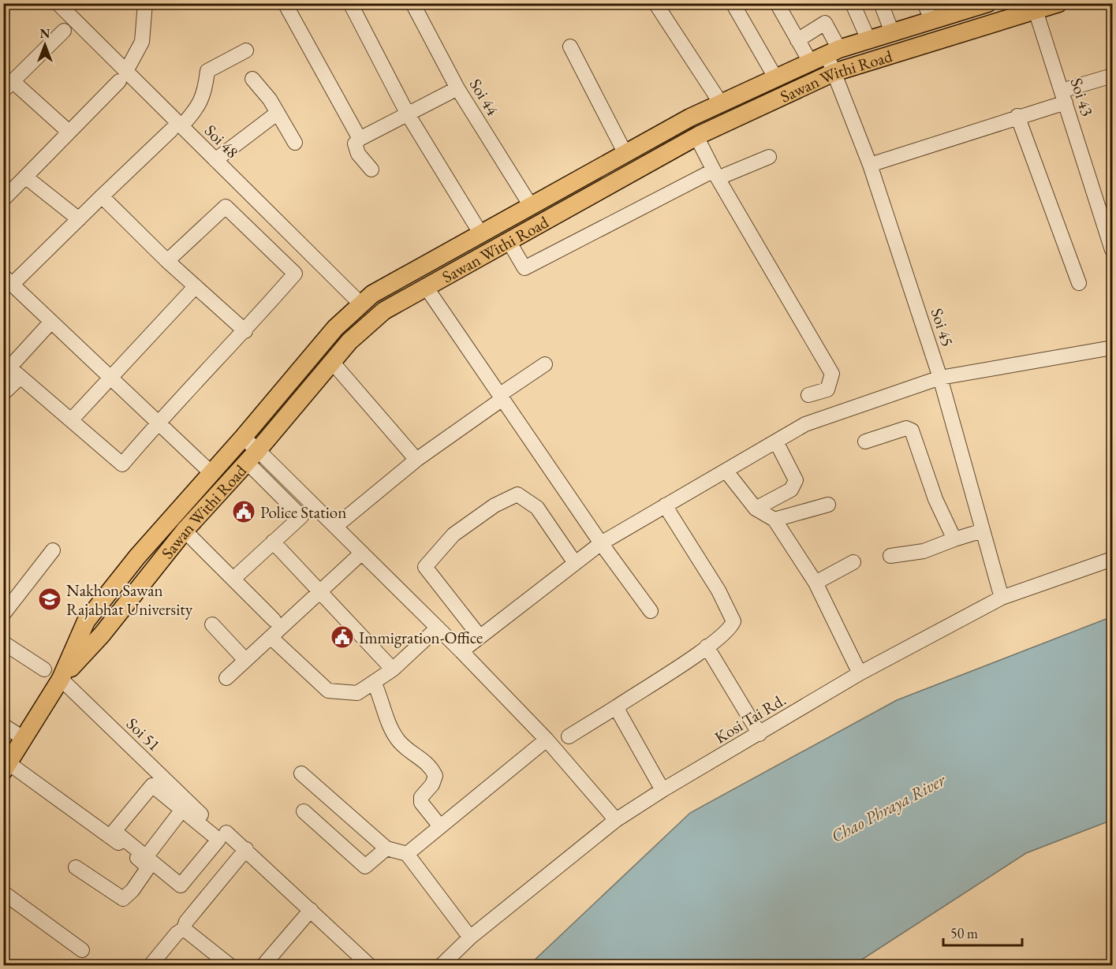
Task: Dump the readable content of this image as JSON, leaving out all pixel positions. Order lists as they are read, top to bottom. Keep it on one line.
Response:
{"streets":{"main road":["Sawan Withi Road"],"street":["Soi 44","Soi 43","Soi 48","Soi 45","Kosi Tai Rd.","Soi 51"]},"crossings":[["Sawan Withi Road","Soi 44"],["Sawan Withi Road","Soi 43"],["Sawan Withi Road","Soi 48"],["Sawan Withi Road","Soi 45"],["Sawan Withi Road","Soi 51"],["Soi 45","Kosi Tai Rd."]],"water":["Chao Phraya River"],"places":{"public building":["Police Station","Immigration-Office"],"school or university":["Nakhon Sawan Rajabhat University"]},"scale_bar":"50 m","north":"top"}
